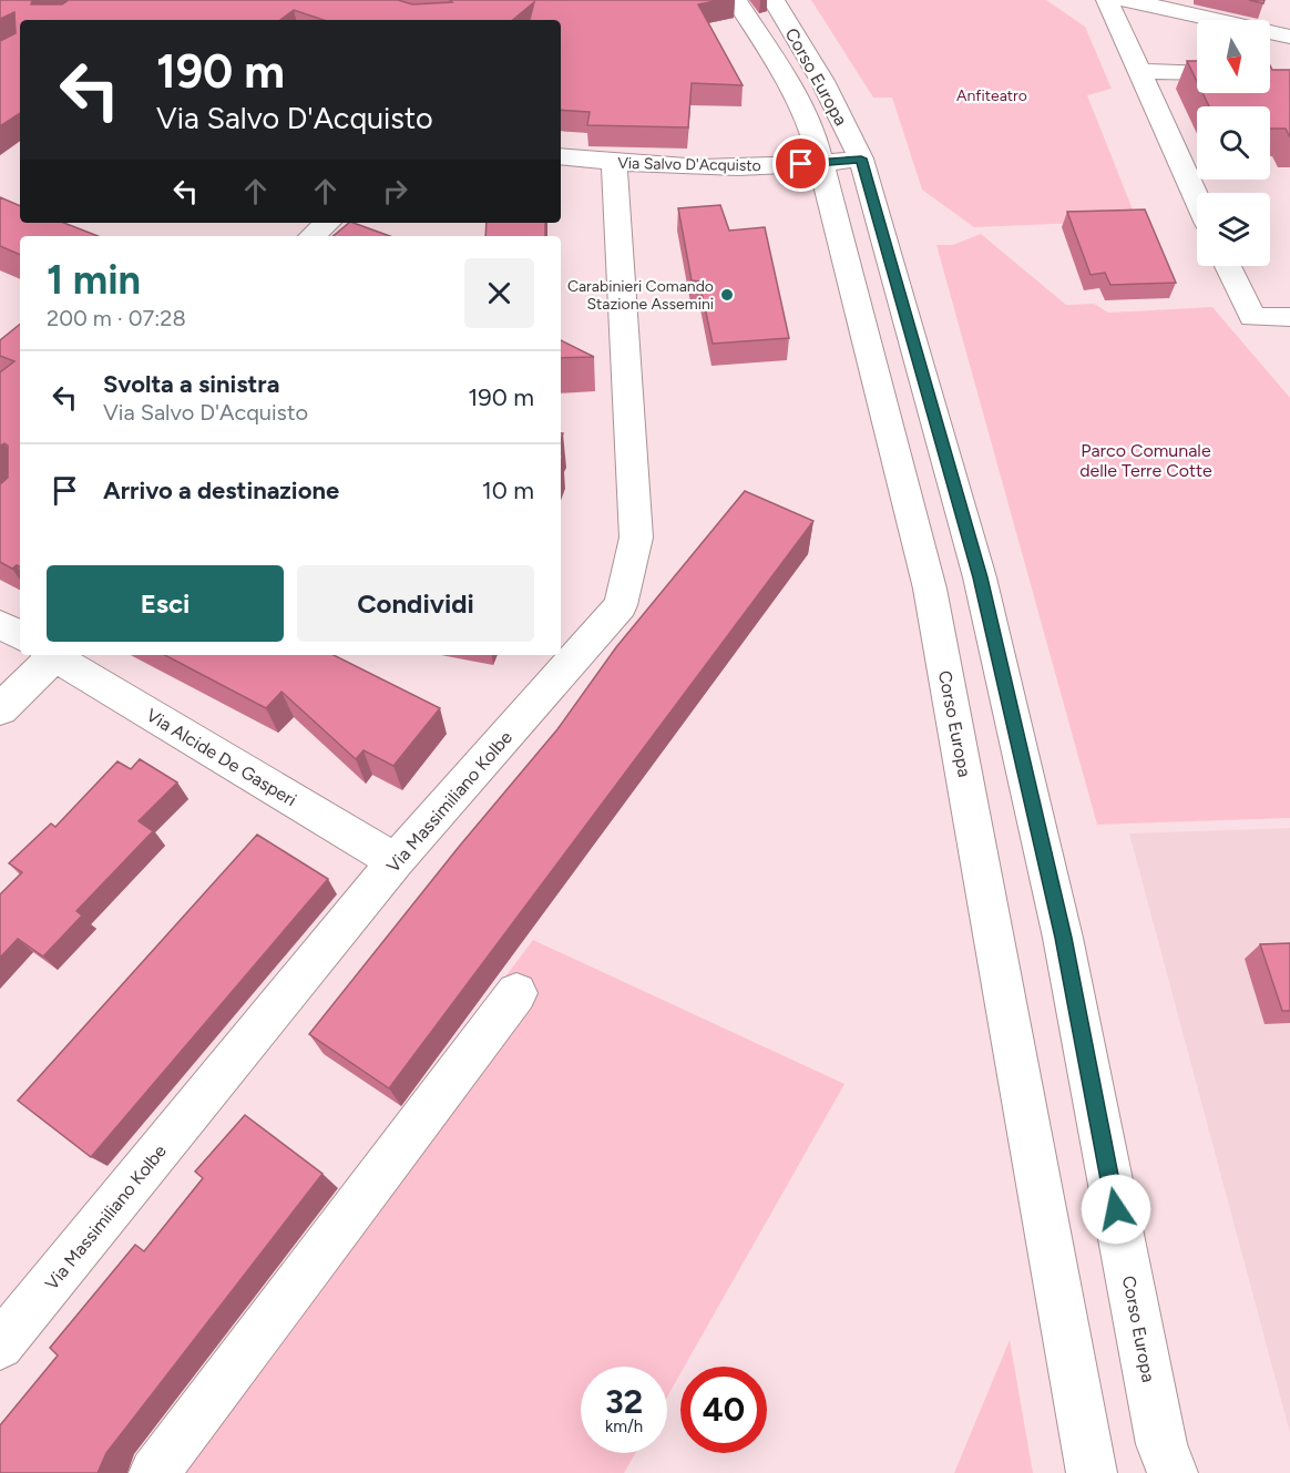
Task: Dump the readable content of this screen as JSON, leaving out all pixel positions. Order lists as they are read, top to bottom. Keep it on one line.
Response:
{"streets":{"street":["Corso Europa","Via Salvo D'Acquisto","Via Alcide De Gasperi","Via Massimiliano Kolbe"]},"crossings":[["Corso Europa","Via Salvo D'Acquisto"],["Via Salvo D'Acquisto","Via Massimiliano Kolbe"],["Via Alcide De Gasperi","Via Massimiliano Kolbe"]],"parks":["Anfiteatro","Parco Comunale delle Terre Cotte"],"places":["Carabinieri Comando Stazione Assemini"],"north":"bottom","page":{"turn":["190 m","Via Salvo D'Acquisto"],"heading":["1 min","200 m · 07:28"],"list":[{"name":"Svolta a sinistra","note":"Via Salvo D'Acquisto","value":"190 m"},{"name":"Arrivo a destinazione","value":"10 m"}],"buttons":["Esci","Condividi"],"speed":"32 km/h","limit":"40"}}
